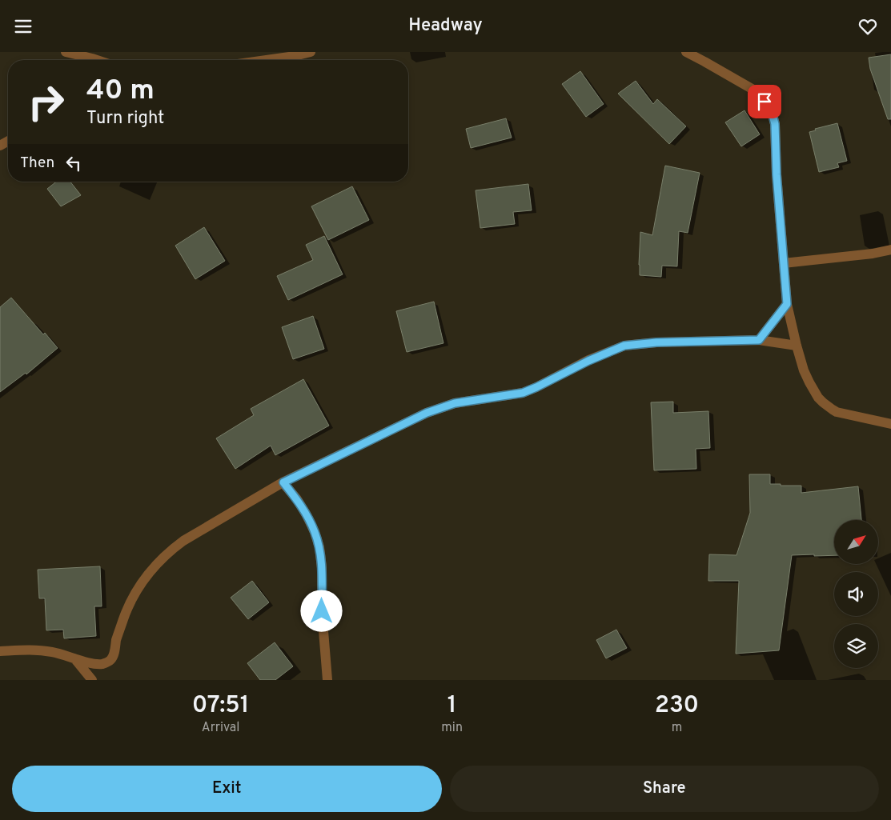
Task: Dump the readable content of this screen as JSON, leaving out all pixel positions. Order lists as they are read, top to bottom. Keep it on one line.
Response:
{"north":"top right","page":{"header":"Headway","turn":["40 m","Turn right"],"then":"Then","eta":["07:51","Arrival","1","min","230","m"],"buttons":["Exit","Share"]}}
